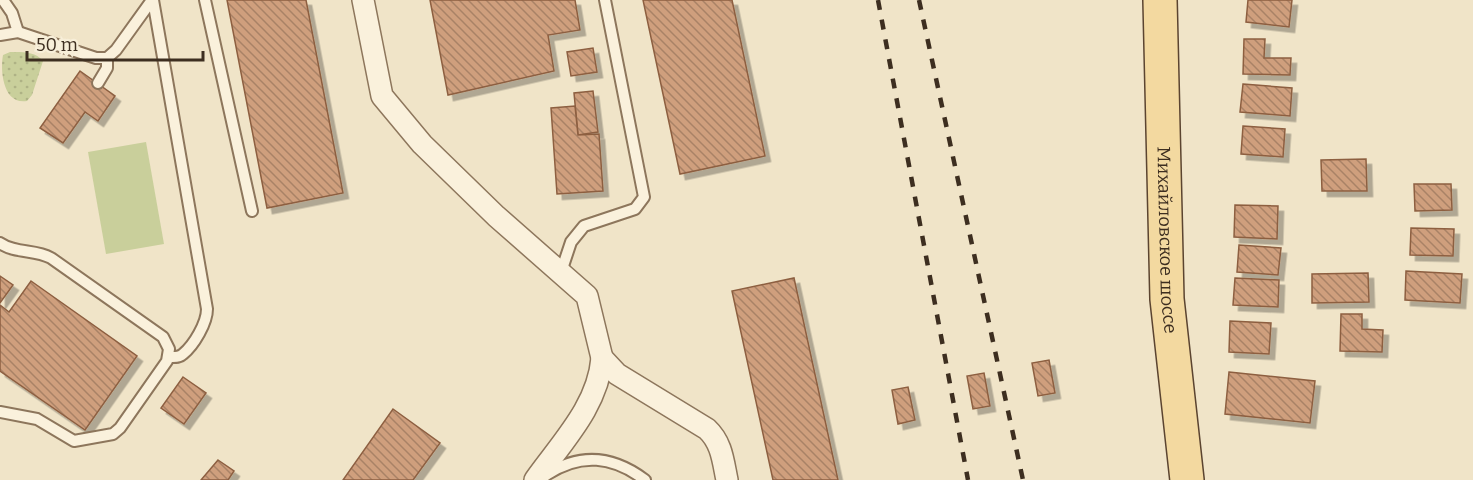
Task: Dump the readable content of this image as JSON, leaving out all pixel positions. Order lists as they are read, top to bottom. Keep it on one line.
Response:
{"streets":{"main road":["Михайловское шоссе"]},"scale_bar":"50 m"}
